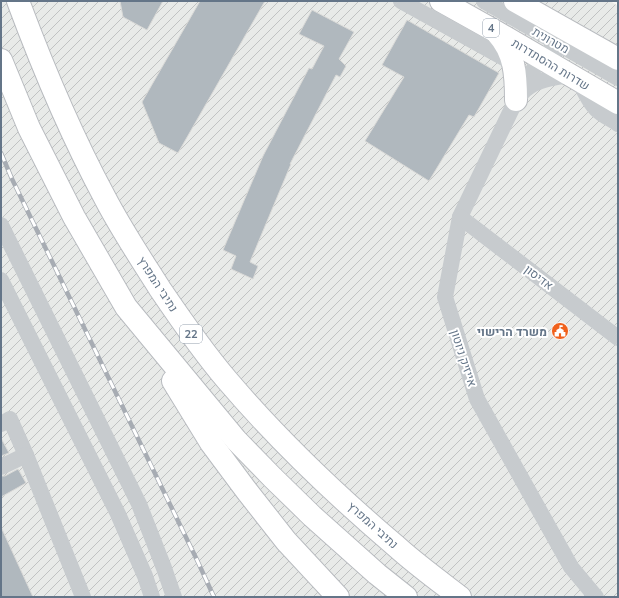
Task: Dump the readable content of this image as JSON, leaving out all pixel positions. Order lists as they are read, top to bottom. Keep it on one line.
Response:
{"streets":{"highway":["4","שדרות ההסתדרות","נתיבי המפרץ","22"],"street":["מטרונית","אדיסון","אייזיק ניוטון"]},"crossings":[["מטרונית","שדרות ההסתדרות"],["מטרונית","אייזיק ניוטון"],["שדרות ההסתדרות","אייזיק ניוטון"],["אדיסון","אייזיק ניוטון"]],"places":{"public building":["משרד הרישוי"]}}
